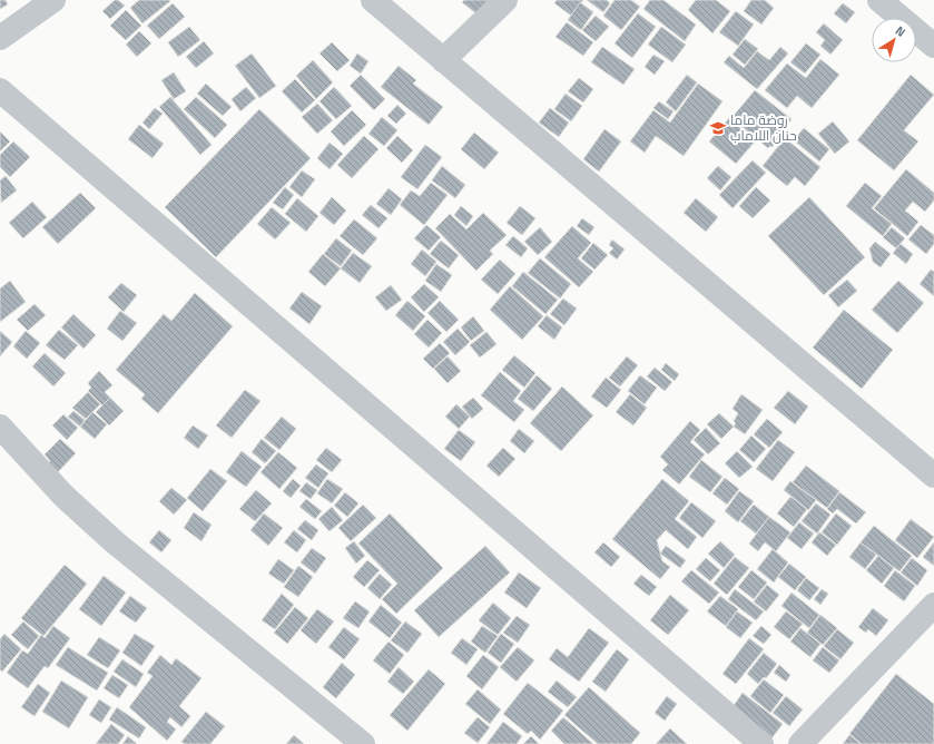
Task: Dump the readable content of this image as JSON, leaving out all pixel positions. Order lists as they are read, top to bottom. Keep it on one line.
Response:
{"places":{"school or university":["روضة ماما حنان اللاماب"]},"north":"top right"}
